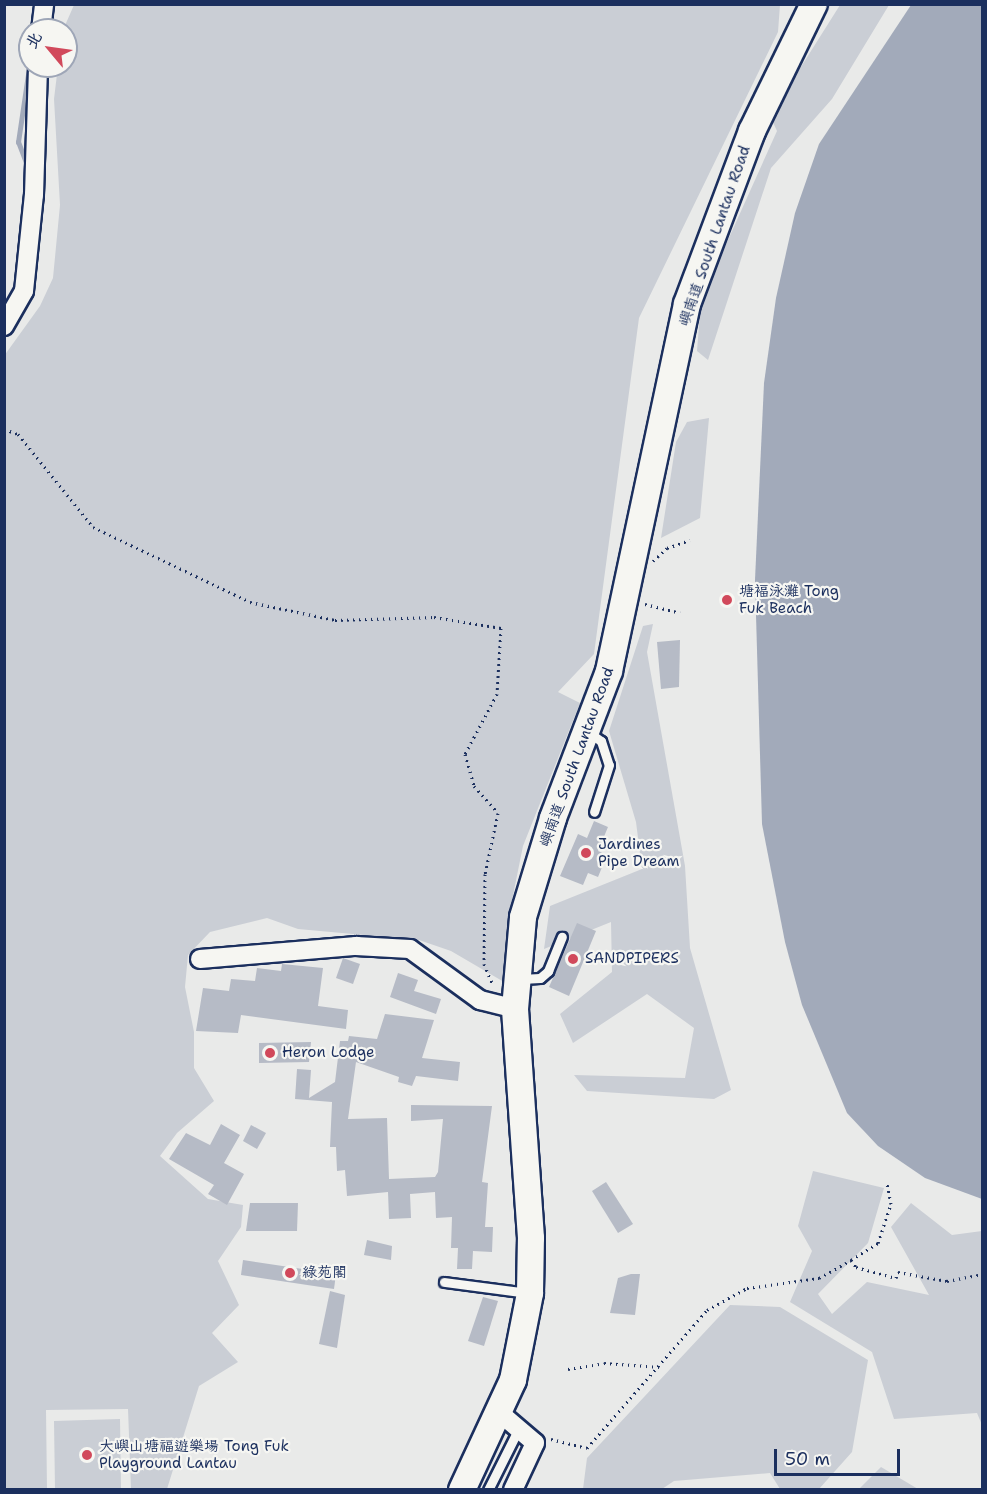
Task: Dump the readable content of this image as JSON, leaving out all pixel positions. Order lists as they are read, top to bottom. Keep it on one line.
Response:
{"streets":{"main road":["嶼南道 South Lantau Road"]},"places":["塘褔泳灘 Tong Fuk Beach","Jardines Pipe Dream","SANDPIPERS","Heron Lodge","綠苑閣","大嶼山塘福遊樂場 Tong Fuk Playground Lantau"],"scale_bar":"50 m","north":"top left"}
